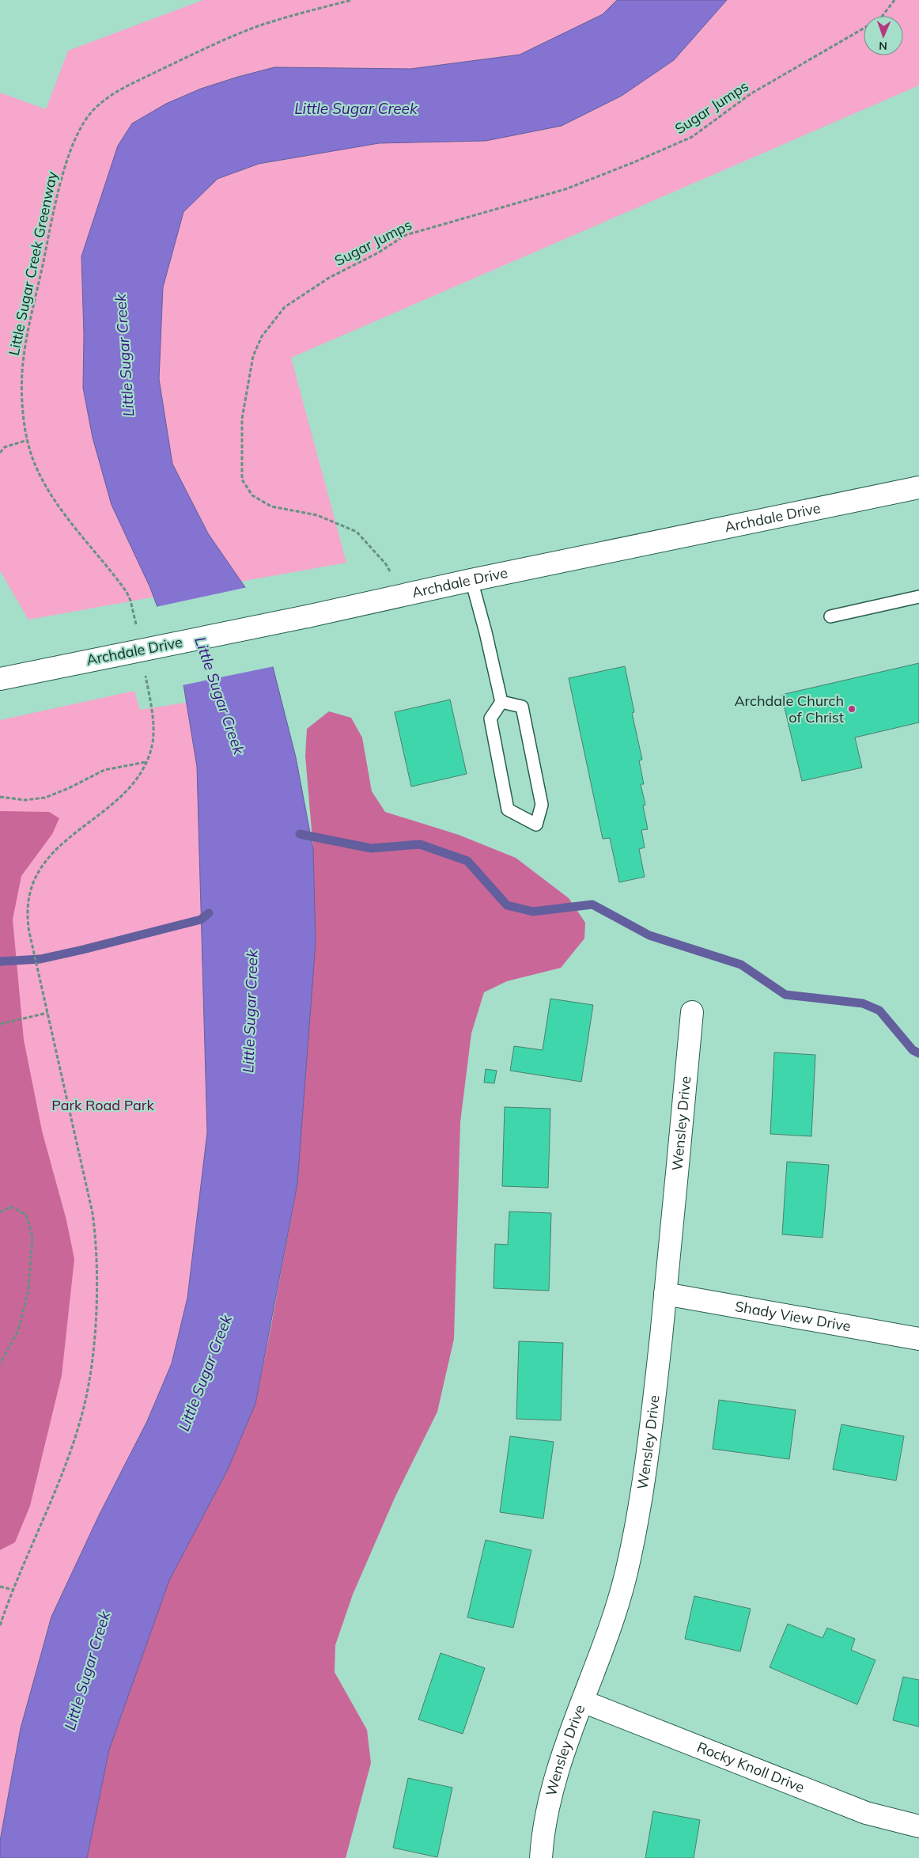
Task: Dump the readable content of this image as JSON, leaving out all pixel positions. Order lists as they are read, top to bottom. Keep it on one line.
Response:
{"streets":{"street":["Archdale Drive","Wensley Drive","Shady View Drive","Rocky Knoll Drive"],"path":["Sugar Jumps","Little Sugar Creek Greenway"]},"crossings":[["Sugar Jumps","Archdale Drive"],["Wensley Drive","Shady View Drive"],["Wensley Drive","Rocky Knoll Drive"]],"water":["Little Sugar Creek"],"parks":["Park Road Park"],"places":["Archdale Church of Christ"],"north":"bottom"}
